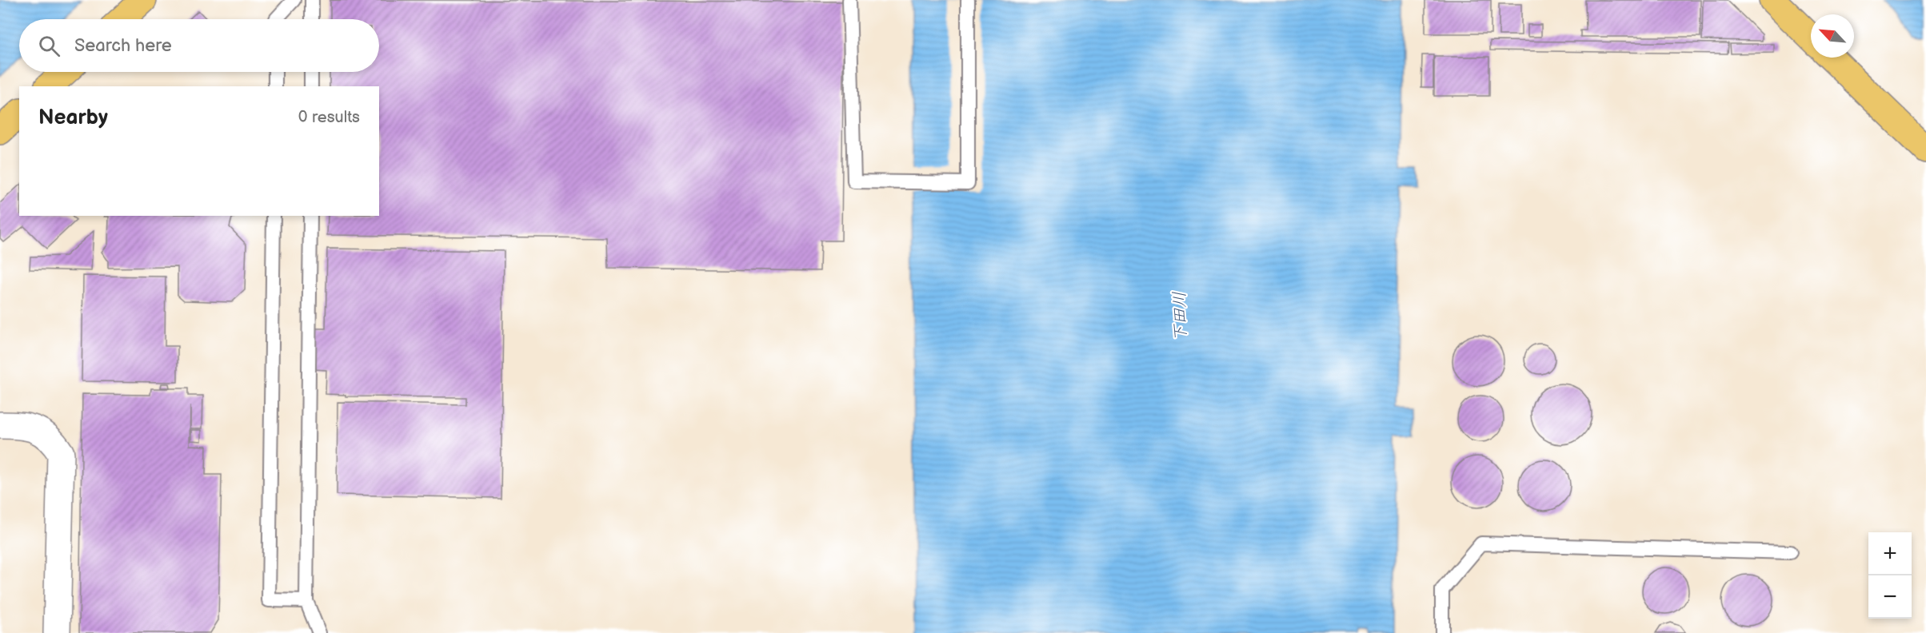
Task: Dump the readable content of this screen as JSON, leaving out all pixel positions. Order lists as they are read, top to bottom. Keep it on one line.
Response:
{"water":["下田川"],"north":"top left","page":{"search":"Search here","heading":["Nearby","0 results"],"map_buttons":["+","−"]}}
